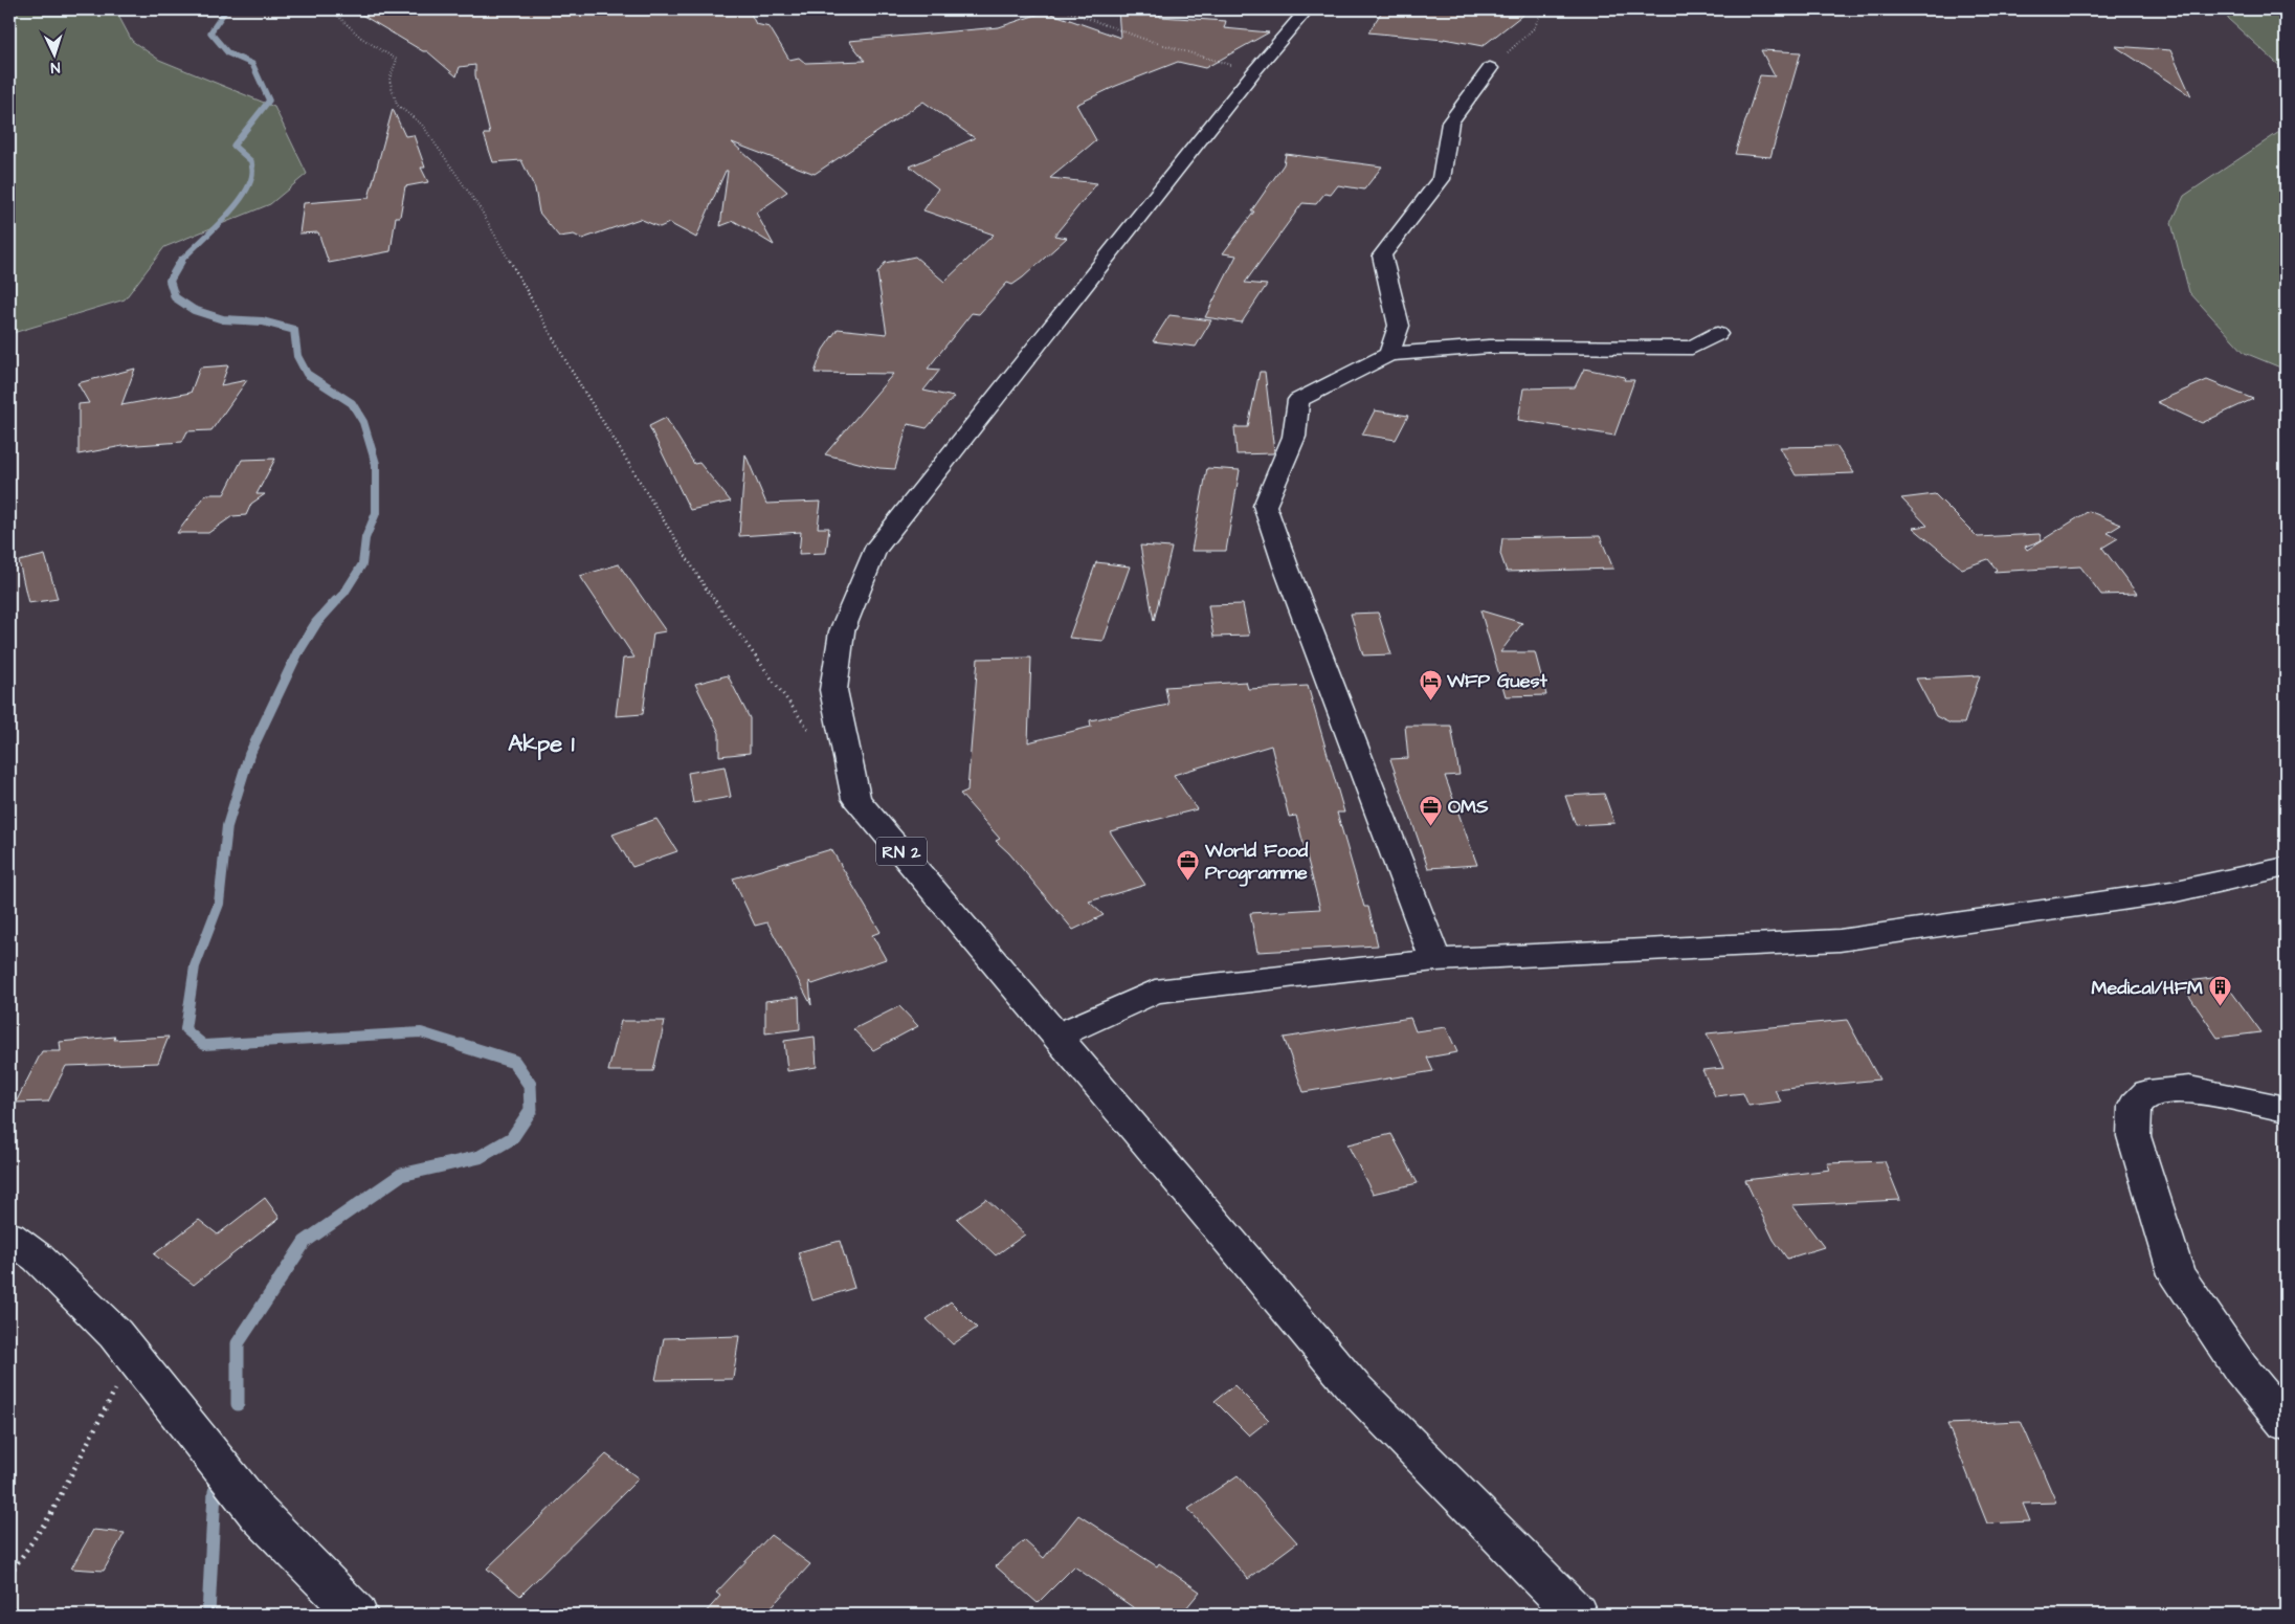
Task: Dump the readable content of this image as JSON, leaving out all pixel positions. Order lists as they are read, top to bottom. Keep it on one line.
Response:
{"streets":{"street":["RN 2"]},"districts":["Akpe 1"],"places":{"hotel":["WFP Guest"],"office":["OMS","World Food Programme"],"building":["Medical/HFM"]},"north":"bottom"}
